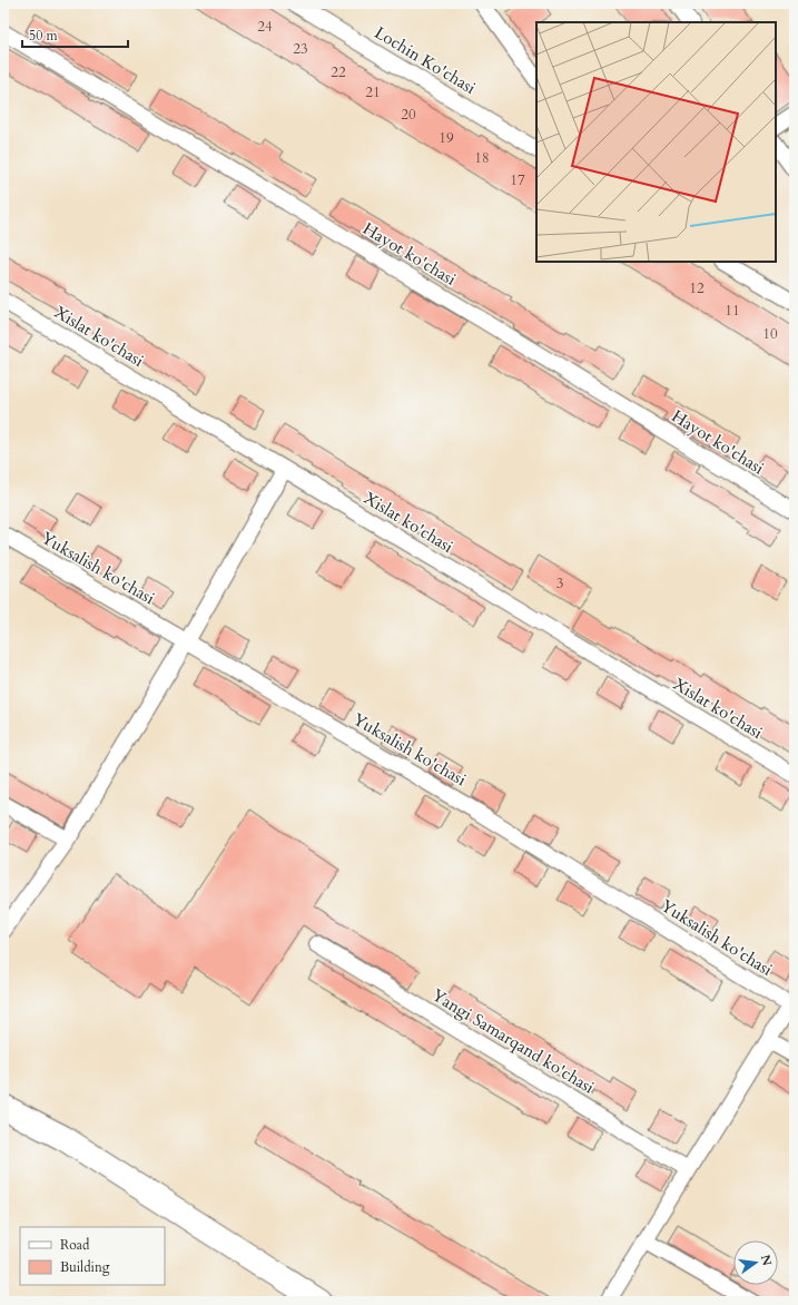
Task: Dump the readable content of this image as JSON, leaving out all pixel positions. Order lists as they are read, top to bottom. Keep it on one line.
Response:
{"streets":{"street":["Lochin Ko'chasi","Hayot ko'chasi","Xislat ko'chasi","Yuksalish ko'chasi","Yangi Samarqand ko'chasi"]},"house_numbers":["24","23","22","21","20","19","18","17","12","11","10","3"],"legend":["Road","Building"],"scale_bar":"50 m","north":"right"}
